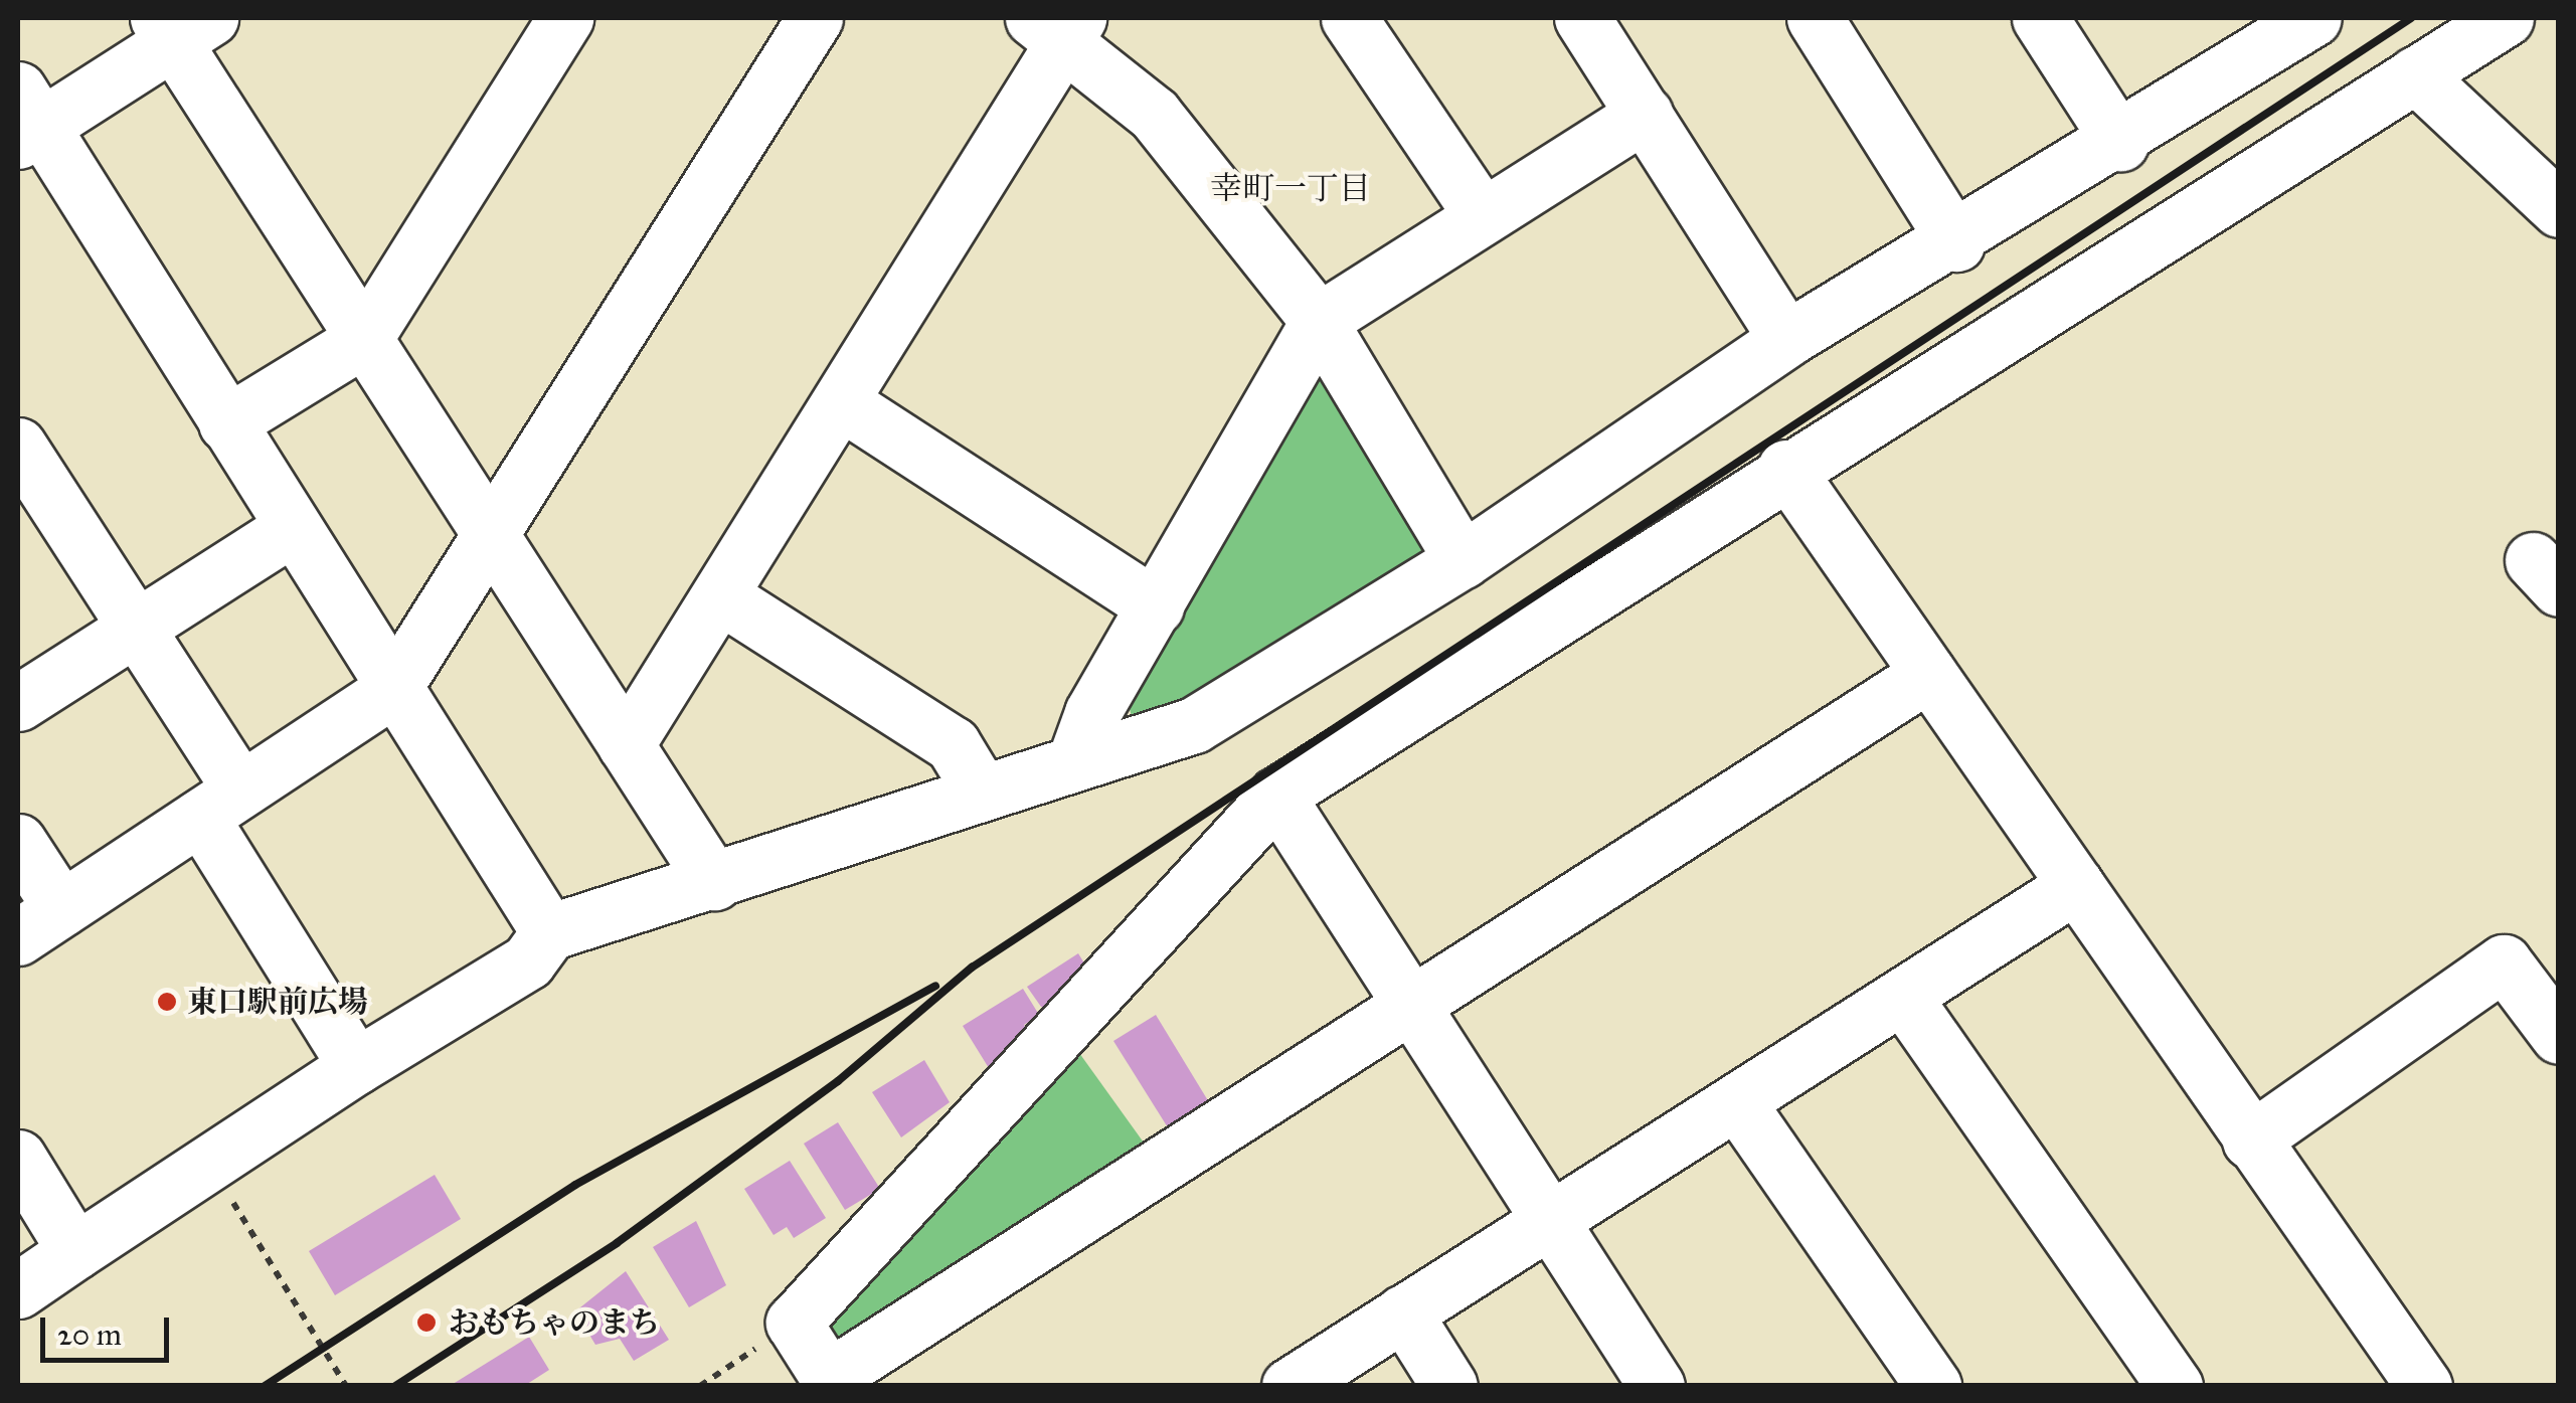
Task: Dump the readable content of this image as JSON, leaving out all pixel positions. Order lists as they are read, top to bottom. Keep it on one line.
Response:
{"districts":["幸町一丁目"],"places":["東口駅前広場","おもちゃのまち"],"scale_bar":"20 m"}
